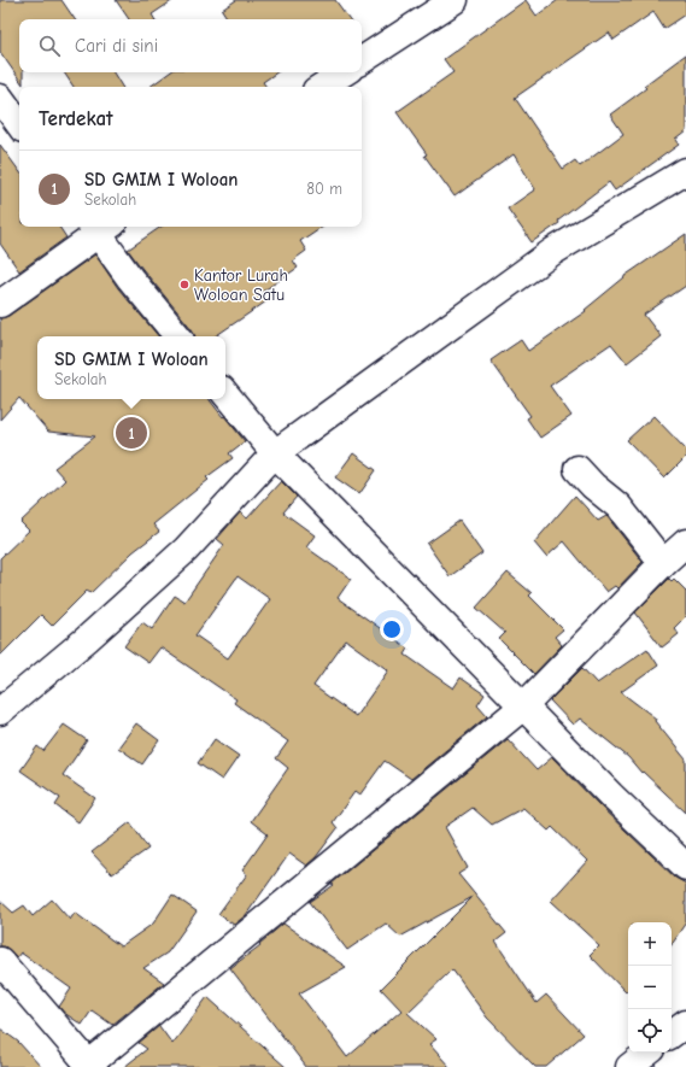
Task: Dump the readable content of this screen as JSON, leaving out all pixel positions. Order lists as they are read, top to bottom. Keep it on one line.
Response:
{"places":["Kantor Lurah Woloan Satu"],"page":{"search":"Cari di sini","heading":"Terdekat","list":[{"mark":"1","name":"SD GMIM I Woloan","note":"Sekolah","value":"80 m"}],"popup":["SD GMIM I Woloan","Sekolah"],"pins":"1","map_buttons":["+","−"]}}
